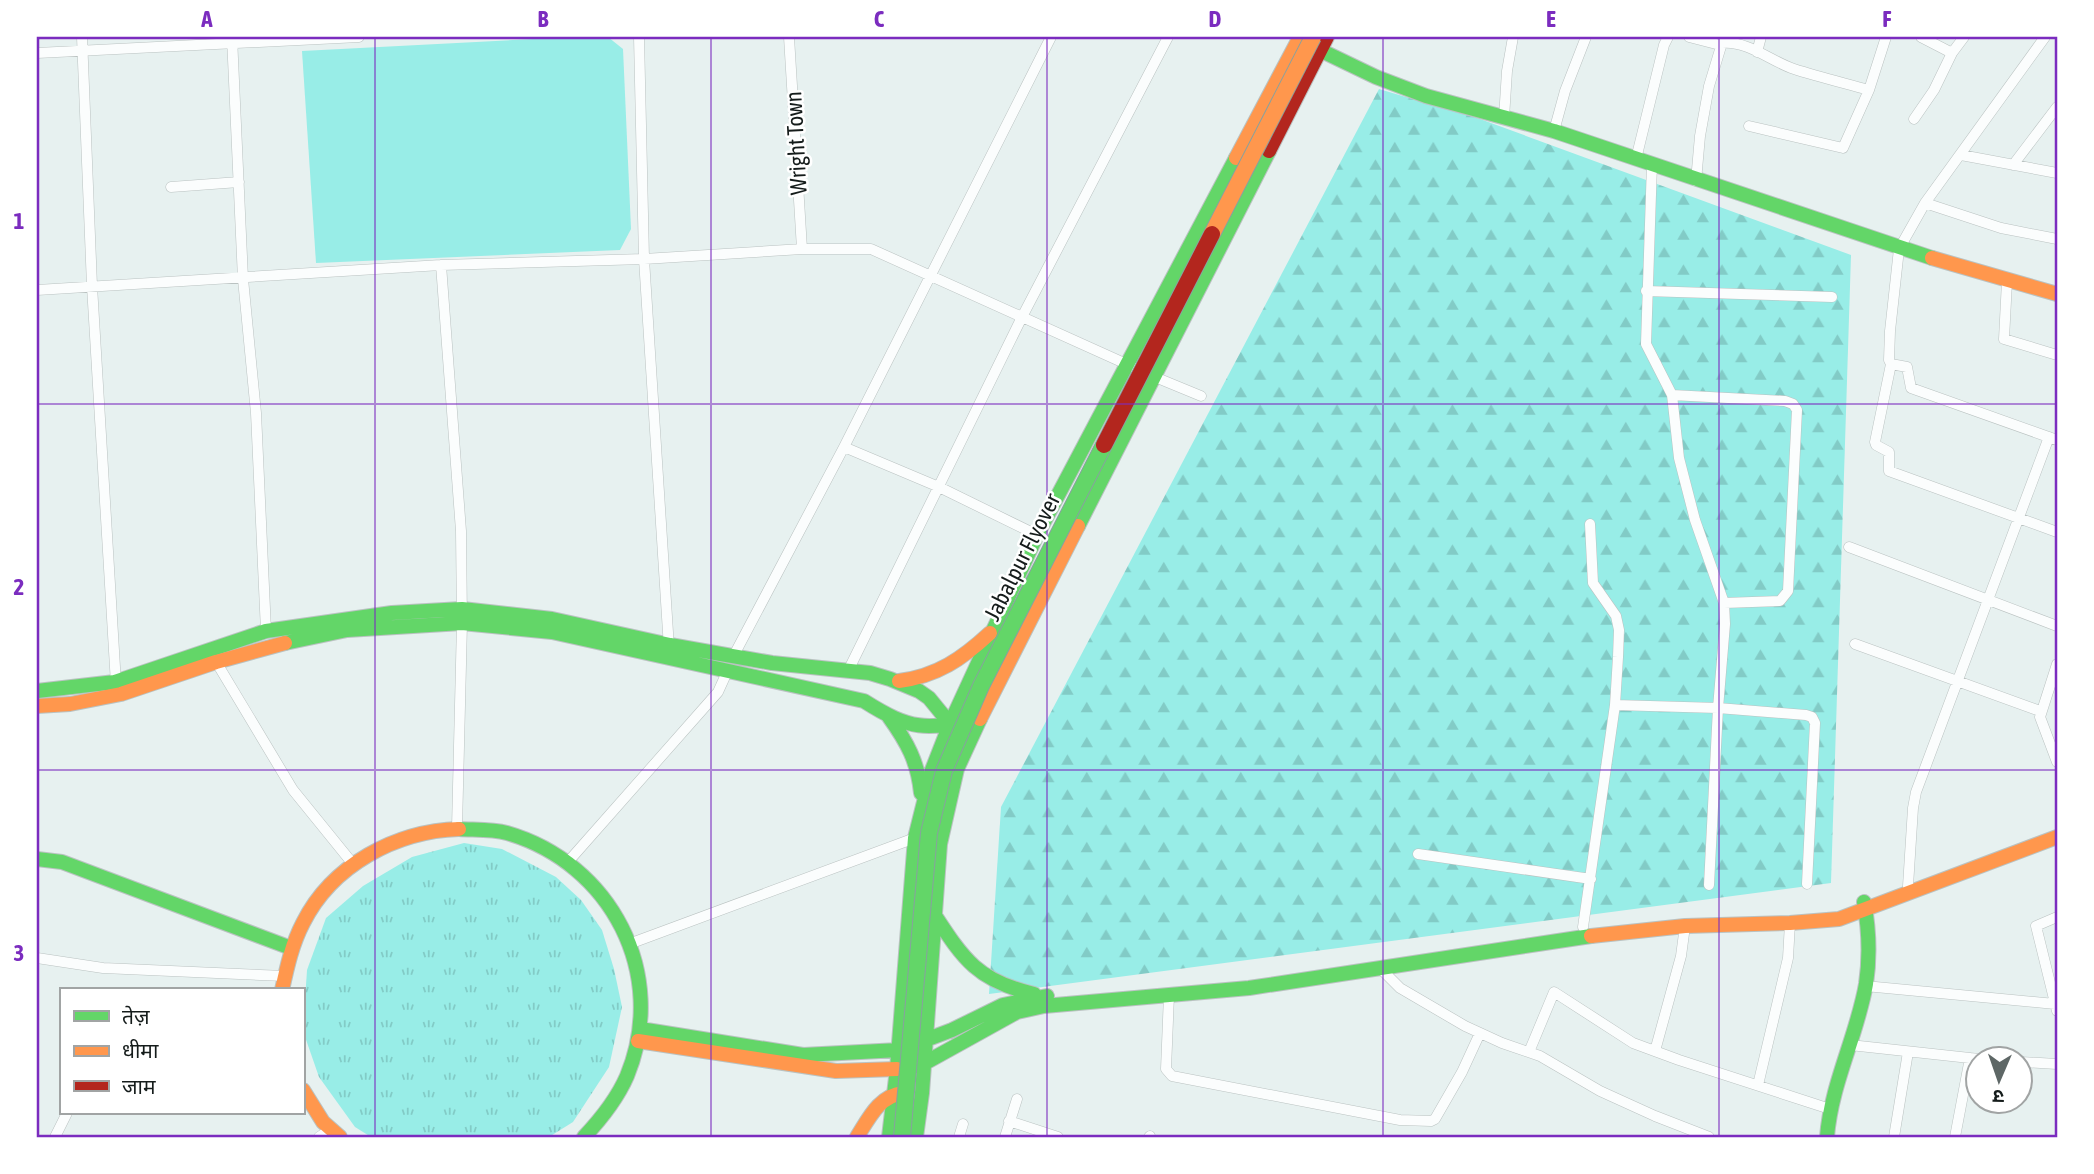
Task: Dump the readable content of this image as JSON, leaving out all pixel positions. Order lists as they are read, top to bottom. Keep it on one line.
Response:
{"streets":{"main road":["Jabalpur Flyover"],"street":["Wright Town"]},"legend":["तेज़","धीमा","जाम"],"north":"bottom","grid":{"columns":["A","B","C","D","E","F"],"rows":["1","2","3"]}}
